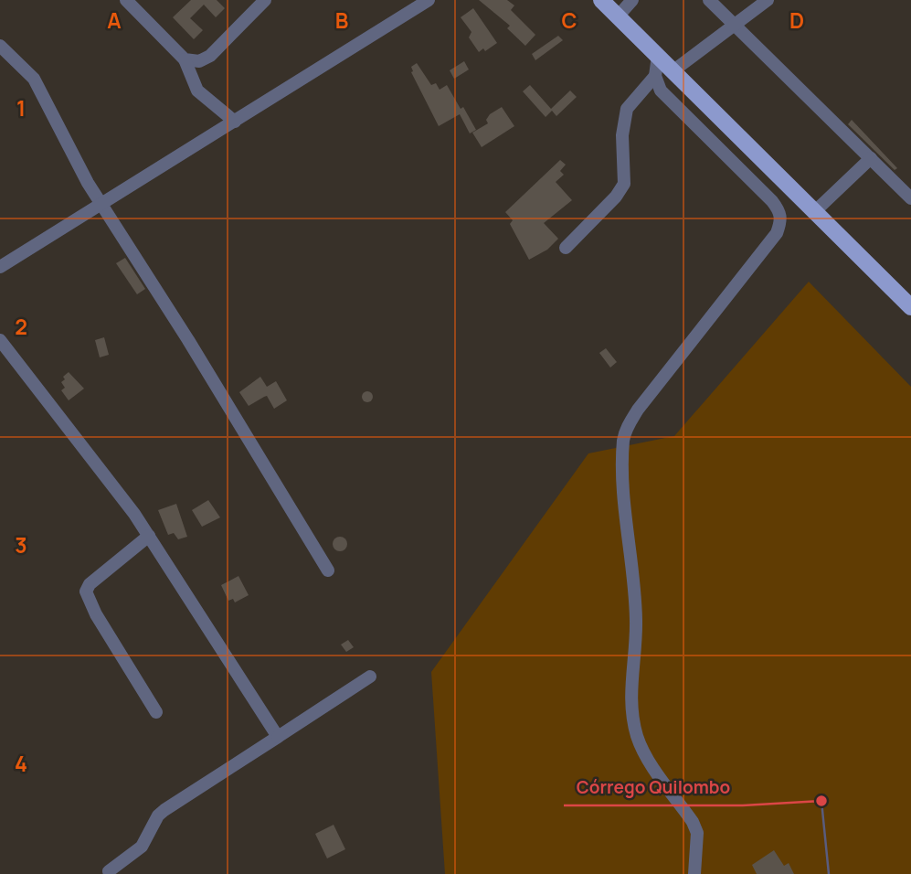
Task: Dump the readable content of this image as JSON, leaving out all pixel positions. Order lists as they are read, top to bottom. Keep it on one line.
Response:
{"places":["Córrego Quilombo"],"grid":{"columns":["A","B","C","D"],"rows":["1","2","3","4"]}}
